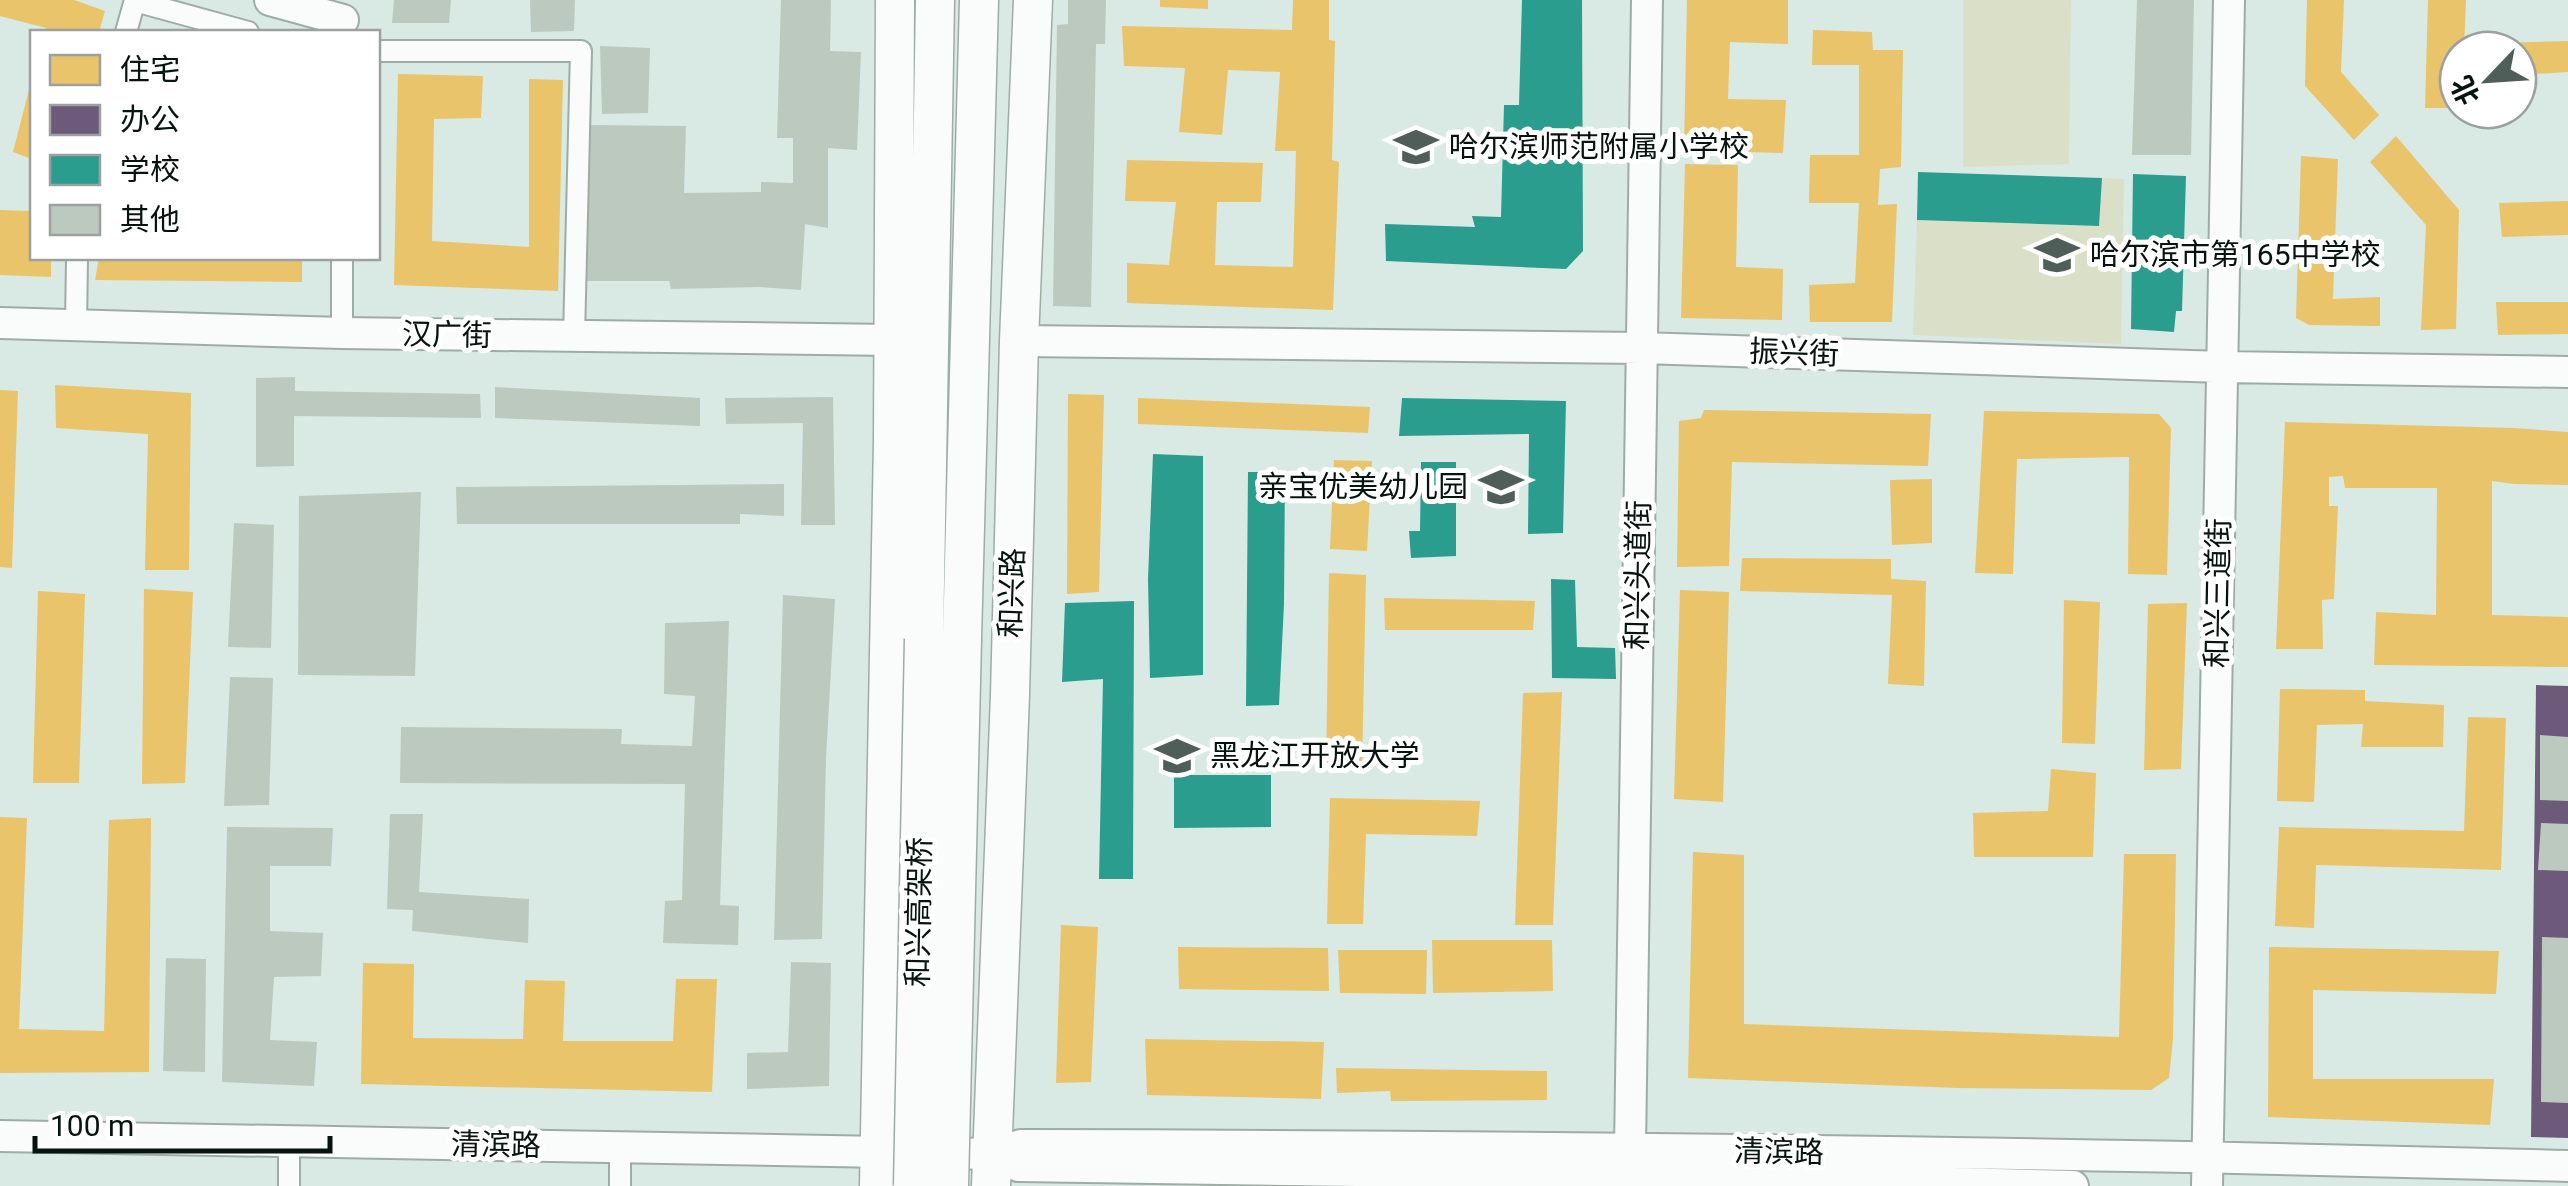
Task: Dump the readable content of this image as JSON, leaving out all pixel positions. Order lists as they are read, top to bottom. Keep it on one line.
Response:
{"streets":{"highway":["和兴路","和兴高架桥"],"street":["汉广街","振兴街","和兴头道街","和兴三道街","清滨路"]},"crossings":[["振兴街","和兴头道街"],["振兴街","和兴路"],["振兴街","和兴三道街"],["和兴头道街","清滨路"],["和兴路","和兴高架桥"],["和兴路","清滨路"],["和兴三道街","清滨路"]],"places":{"school or university":["哈尔滨师范附属小学校","哈尔滨市第165中学校","亲宝优美幼儿园","黑龙江开放大学"]},"legend":["住宅","办公","学校","其他"],"scale_bar":"100 m","north":"bottom left"}
